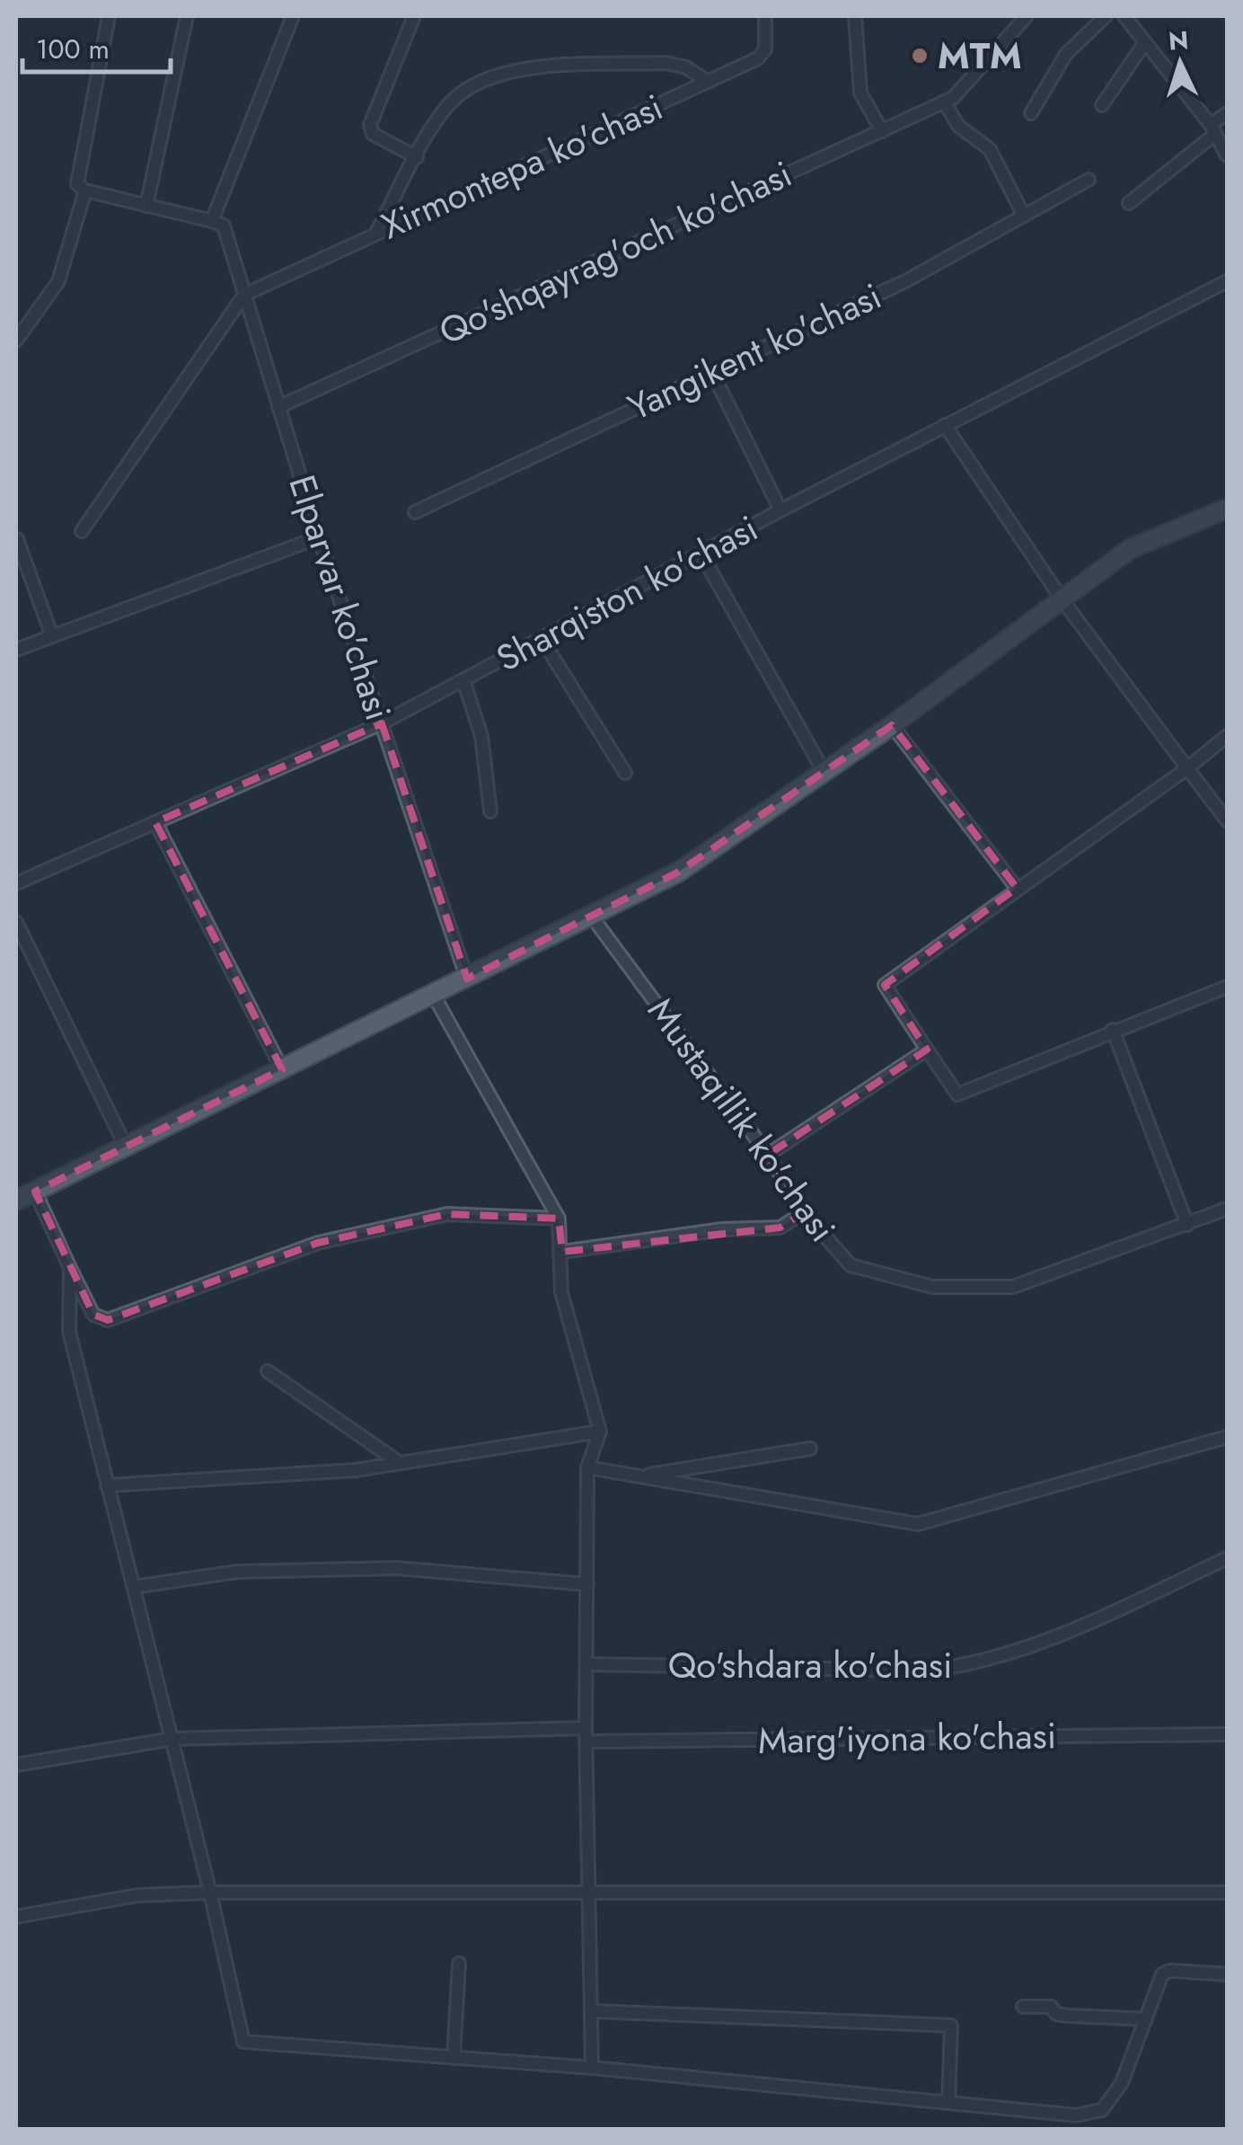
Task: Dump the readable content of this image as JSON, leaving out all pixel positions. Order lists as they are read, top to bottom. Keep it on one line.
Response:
{"streets":{"street":["Xirmontepa ko'chasi","Qo'shqayrag'och ko'chasi","Yangikent ko'chasi","Sharqiston ko'chasi","Elparvar ko'chasi","Mustaqillik ko'chasi","Qo'shdara ko'chasi","Marg'iyona ko'chasi"]},"crossings":[["Xirmontepa ko'chasi","Elparvar ko'chasi"],["Qo'shqayrag'och ko'chasi","Elparvar ko'chasi"],["Sharqiston ko'chasi","Elparvar ko'chasi"]],"places":["MTM"],"scale_bar":"100 m","north":"top"}
